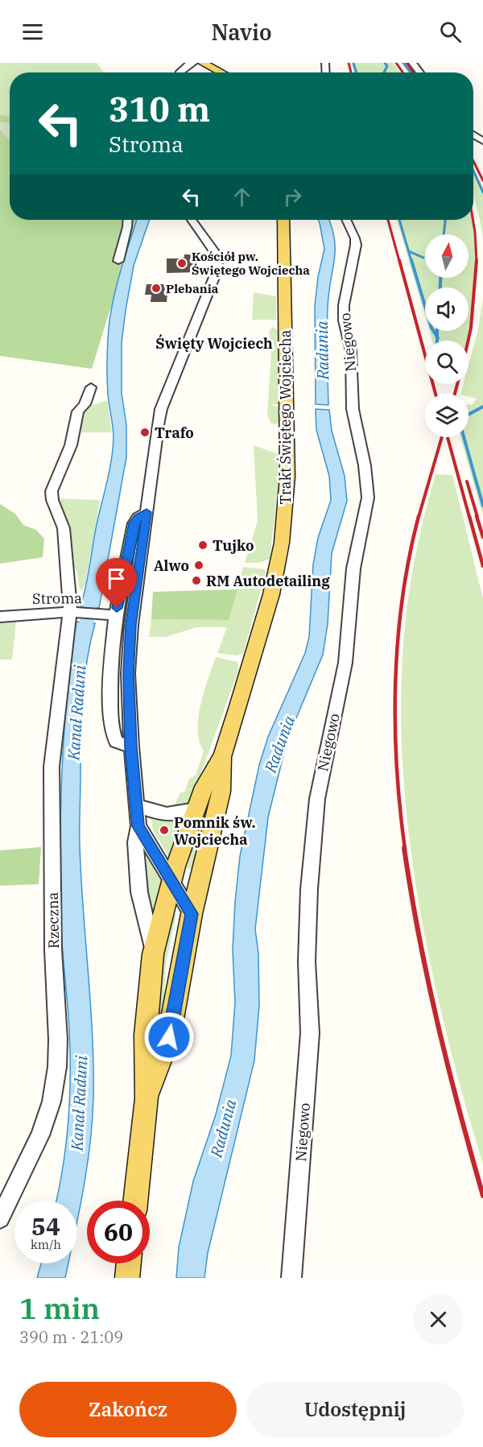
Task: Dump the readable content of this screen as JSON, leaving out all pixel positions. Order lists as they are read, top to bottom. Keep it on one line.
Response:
{"streets":{"main road":["Trakt Świętego Wojciecha"],"street":["Niegowo","Stroma","Rzeczna"]},"crossings":[["Stroma","Rzeczna"]],"districts":["Święty Wojciech"],"water":["Radunia","Kanał Raduni"],"places":["Kościół pw. Świętego Wojciecha","Plebania","Trafo","Tujko","Alwo","RM Autodetailing","Pomnik św. Wojciecha"],"north":"top","page":{"header":"Navio","turn":["310 m","Stroma"],"speed":"54 km/h","limit":"60","heading":["1 min","390 m · 21:09"],"buttons":["Zakończ","Udostępnij"]}}
